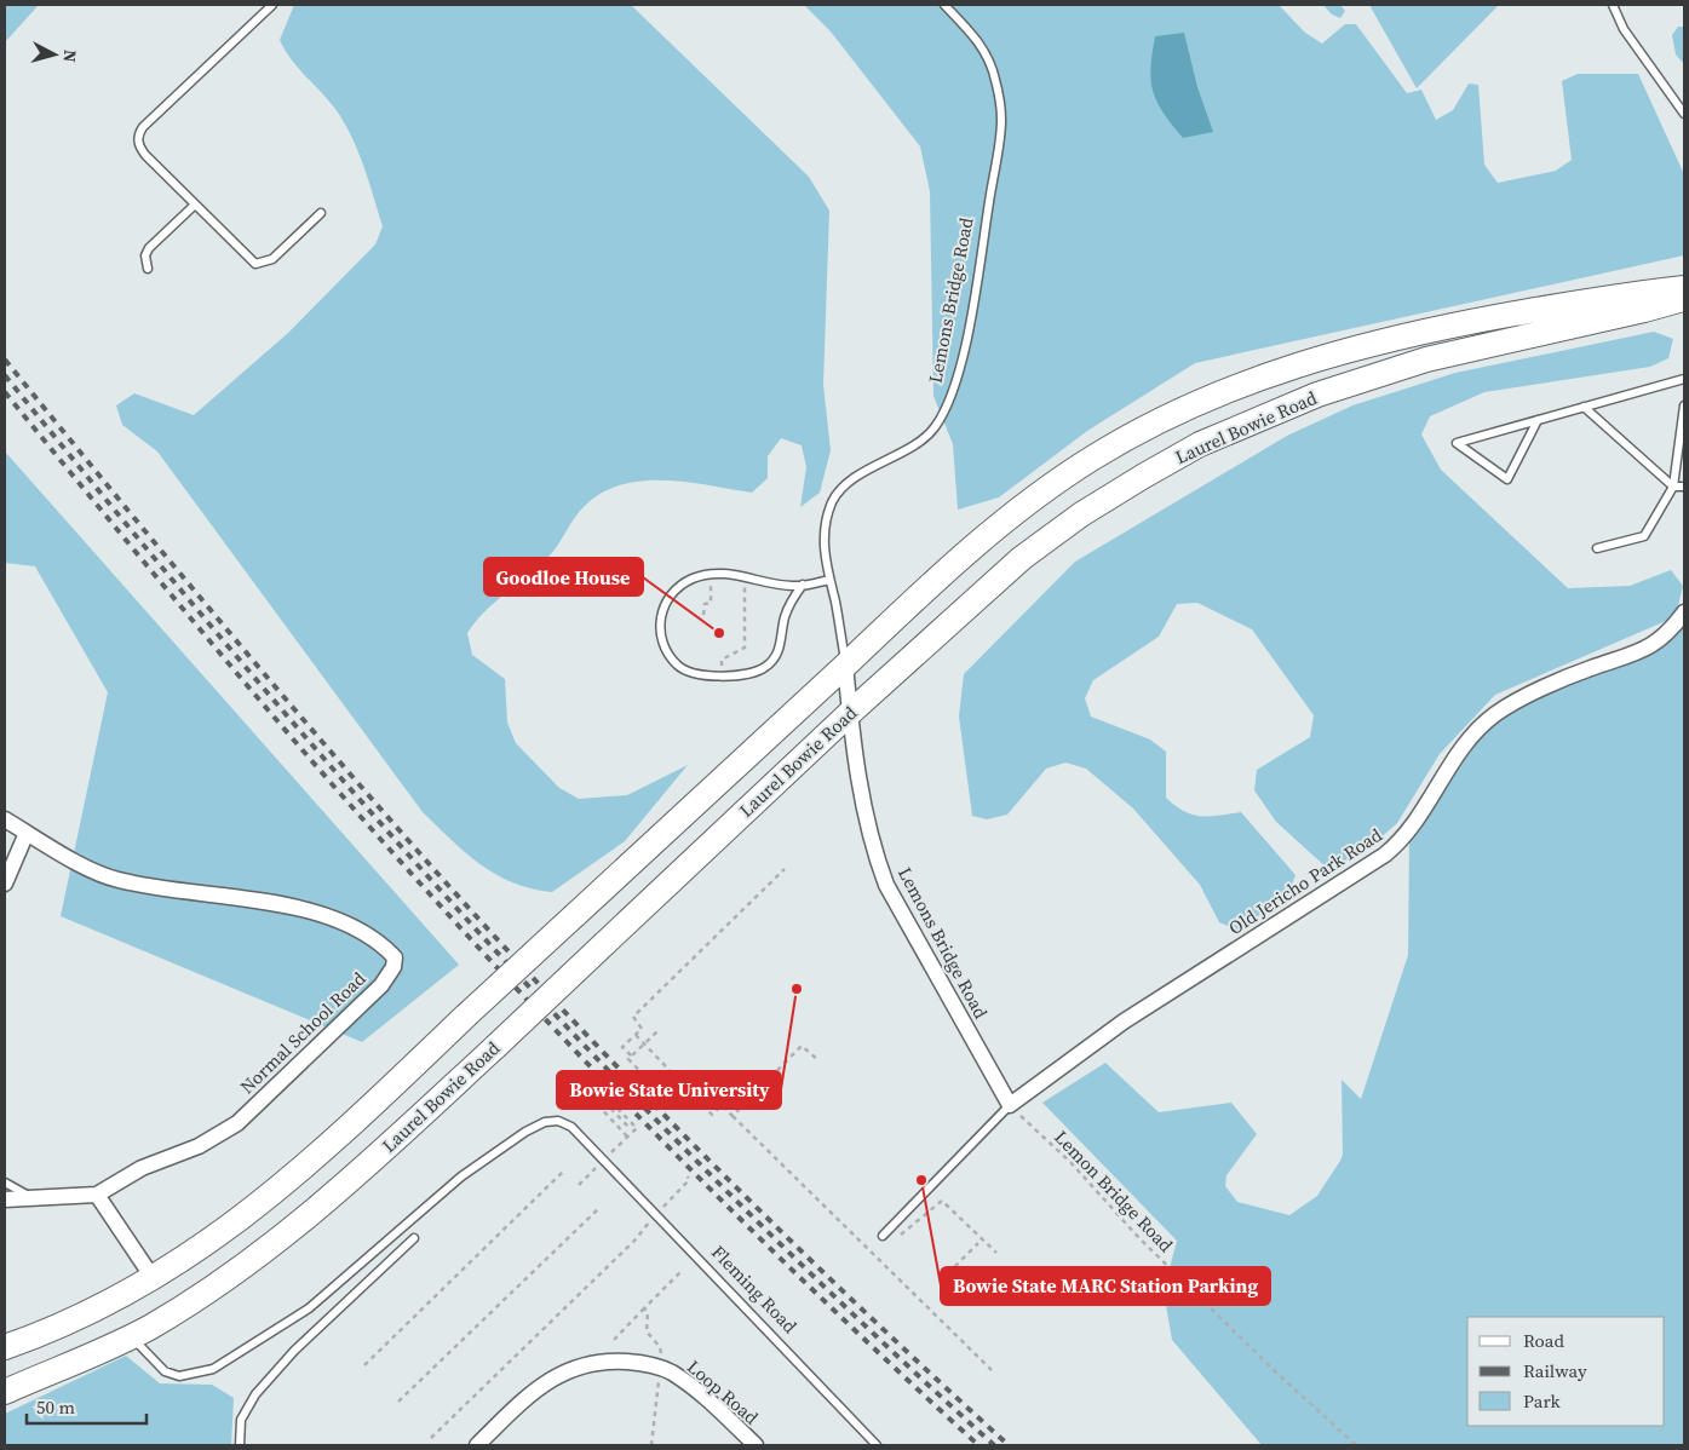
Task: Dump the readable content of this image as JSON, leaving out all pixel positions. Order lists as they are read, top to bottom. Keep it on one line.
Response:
{"streets":{"main road":["Laurel Bowie Road"],"street":["Lemons Bridge Road","Old Jericho Park Road","Normal School Road","Loop Road"],"lane":["Fleming Road"],"path":["Lemon Bridge Road"]},"crossings":[["Lemons Bridge Road","Laurel Bowie Road"],["Lemons Bridge Road","Old Jericho Park Road"],["Lemons Bridge Road","Lemon Bridge Road"],["Laurel Bowie Road","Fleming Road"],["Old Jericho Park Road","Lemon Bridge Road"]],"places":["Goodloe House","Bowie State University","Bowie State MARC Station Parking"],"legend":["Road","Railway","Park"],"scale_bar":"50 m","north":"right"}
